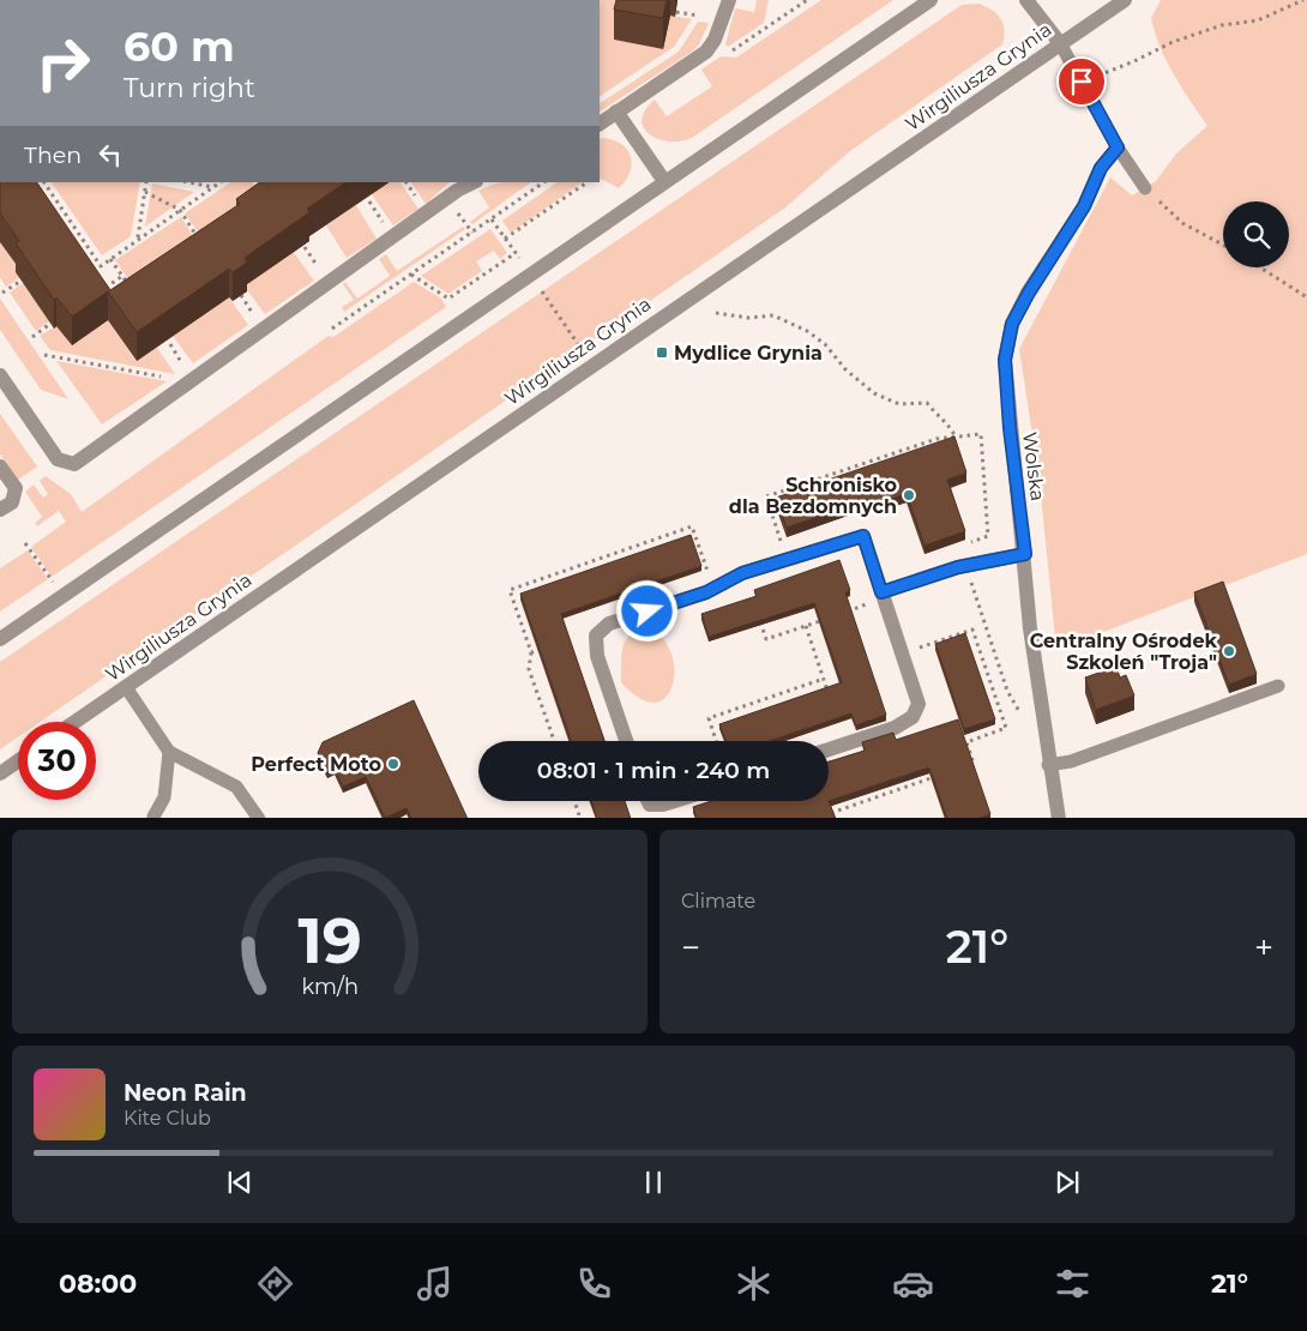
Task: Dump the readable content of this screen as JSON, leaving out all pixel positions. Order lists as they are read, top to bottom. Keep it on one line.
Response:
{"streets":{"street":["Wirgiliusza Grynia","Wolska"]},"places":{"transit":["Mydlice Grynia"],"other":["Schronisko dla Bezdomnych","Centralny Ośrodek Szkoleń \"Troja\"","Perfect Moto"]},"page":{"turn":["60 m","Turn right"],"then":"Then","limit":"30","trip":"08:01 · 1 min · 240 m","tile":"Climate","heat":["−","21°","+"],"song":["Neon Rain","Kite Club"],"tabs":["08:00","21°"],"gauge":["19","km/h"]}}
